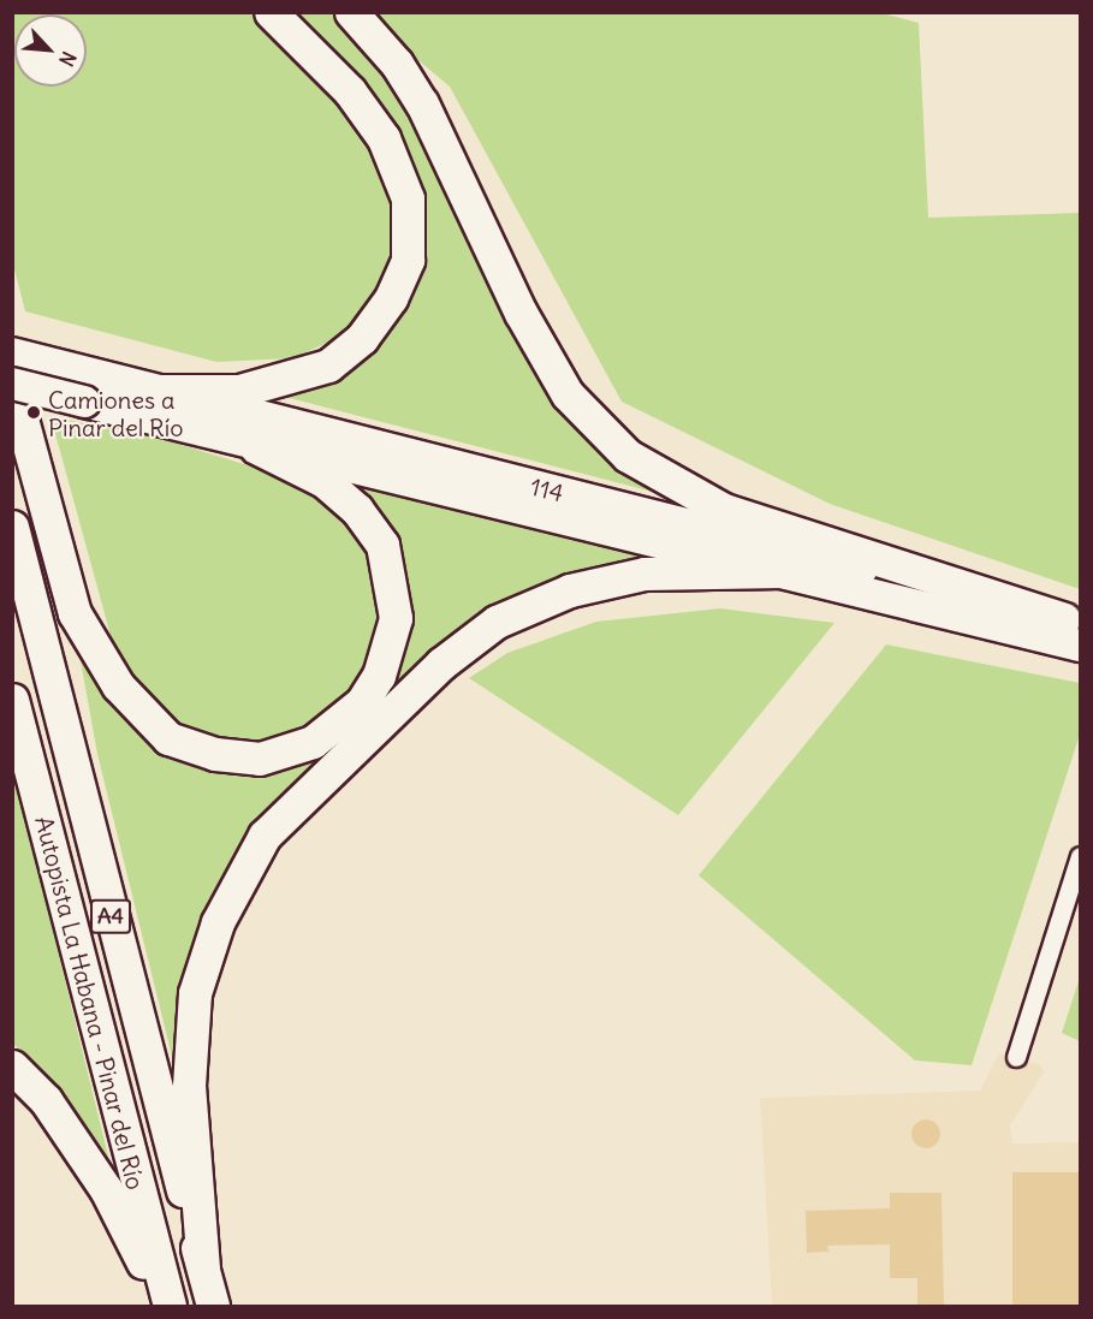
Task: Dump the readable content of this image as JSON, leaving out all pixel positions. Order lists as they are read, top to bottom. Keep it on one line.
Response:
{"streets":{"highway":["114","A4","Autopista La Habana - Pinar del Río"]},"places":["Camiones a Pinar del Río"],"north":"bottom right"}
